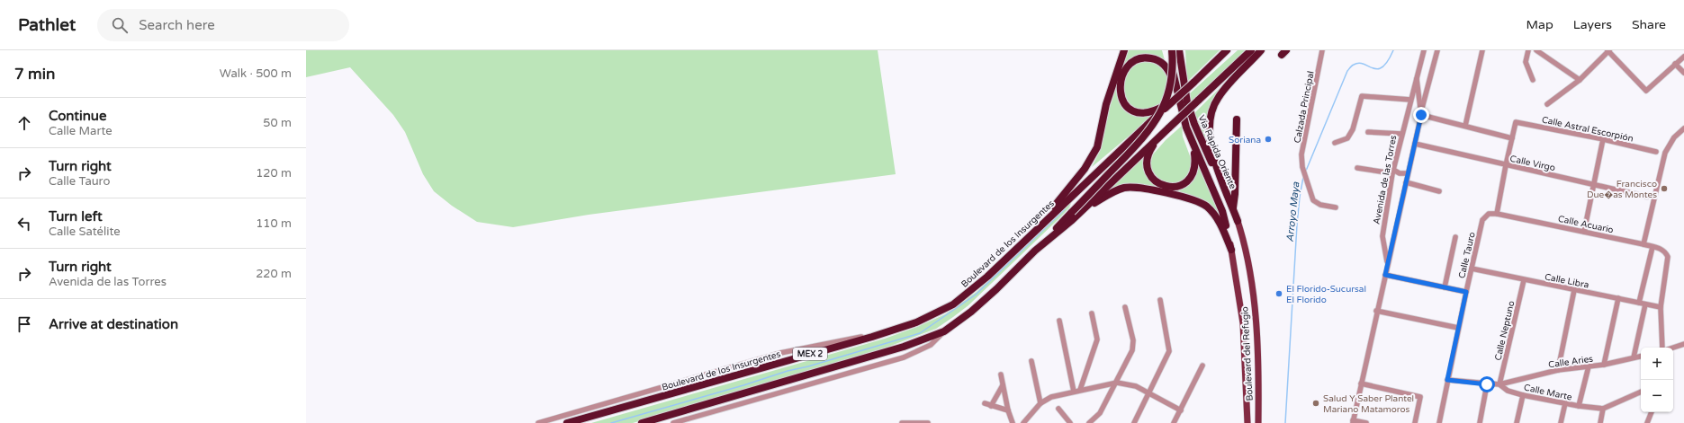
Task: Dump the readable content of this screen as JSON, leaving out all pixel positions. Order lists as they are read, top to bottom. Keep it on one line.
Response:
{"streets":{"highway":["Vía Rápida Oriente","Boulevard de los Insurgentes","MEX 2"],"main road":["Boulevard del Refugio"],"street":["Calzada Principal","Calle Astral Escorpión","Calle Virgo","Avenida de las Torres","Calle Acuario","Calle Tauro","Calle Libra","Calle Neptuno","Calle Aries","Calle Marte"]},"crossings":[["Calle Virgo","Avenida de las Torres"],["Calle Acuario","Calle Tauro"],["Calle Acuario","Calle Libra"],["Calle Tauro","Calle Libra"],["Calle Tauro","Calle Marte"],["Calle Libra","Calle Neptuno"],["Calle Neptuno","Calle Aries"],["Calle Neptuno","Calle Marte"],["Calle Aries","Calle Marte"]],"water":["Arroyo Maya"],"places":["Soriana","Francisco Due�as Montes","El Florido-Sucursal El Florido","Salud Y Saber Plantel Mariano Matamoros"],"page":{"header":"Pathlet","search":"Search here","nav":["Map","Layers","Share"],"heading":["7 min","Walk · 500 m"],"list":[["Continue","Calle Marte","50 m"],["Turn right","Calle Tauro","120 m"],["Turn left","Calle Satélite","110 m"],["Turn right","Avenida de las Torres","220 m"],"Arrive at destination"],"map_buttons":["+","−"]}}
